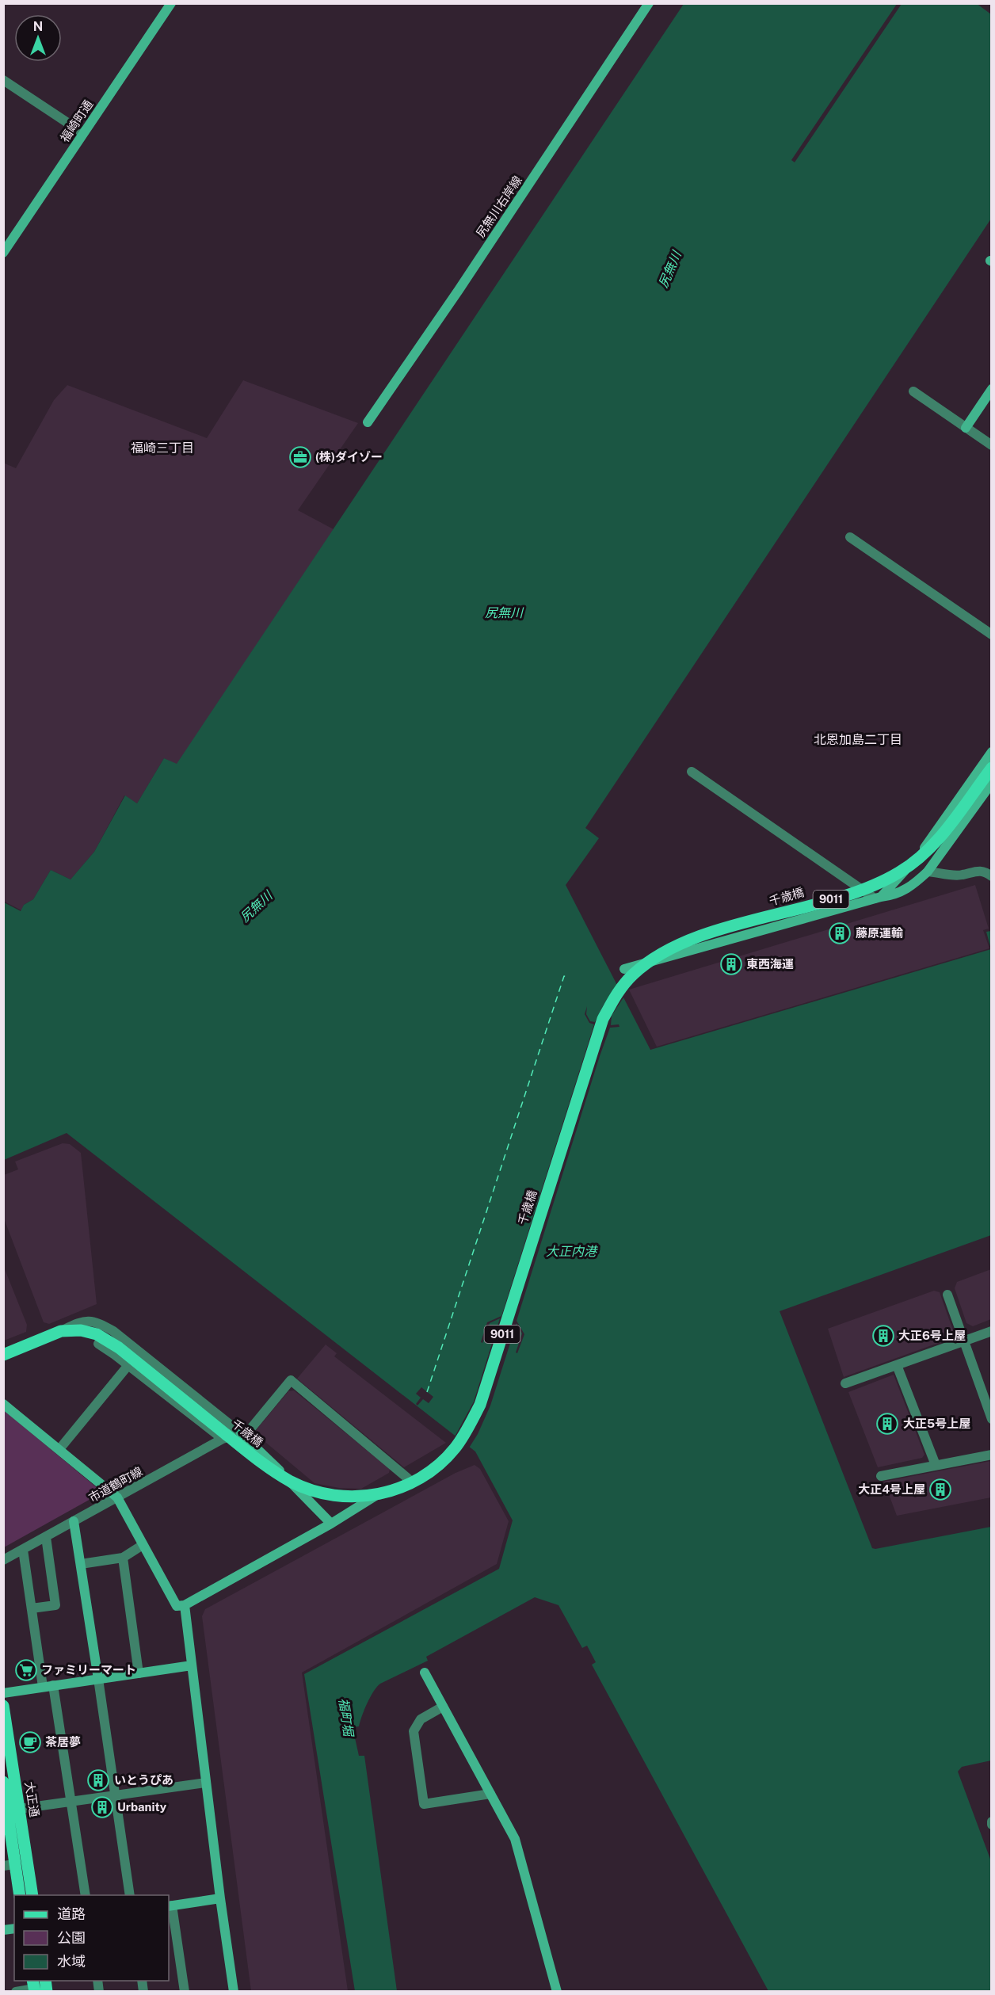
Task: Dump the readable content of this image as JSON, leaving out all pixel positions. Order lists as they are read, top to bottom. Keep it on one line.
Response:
{"streets":{"main road":["千歳橋","9011","大正通"],"street":["福崎町通","尻無川右岸線","市道鶴町線"]},"districts":["福崎三丁目","北恩加島二丁目"],"water":["尻無川","大正内港","福町堀"],"places":{"office":["(株)ダイゾー"],"building":["藤原運輸","東西海運","大正6号上屋","大正5号上屋","大正4号上屋","いとうぴあ","Urbanity"],"supermarket":["ファミリーマート"],"cafe":["茶居夢"]},"legend":["道路","公園","水域"],"north":"top"}
